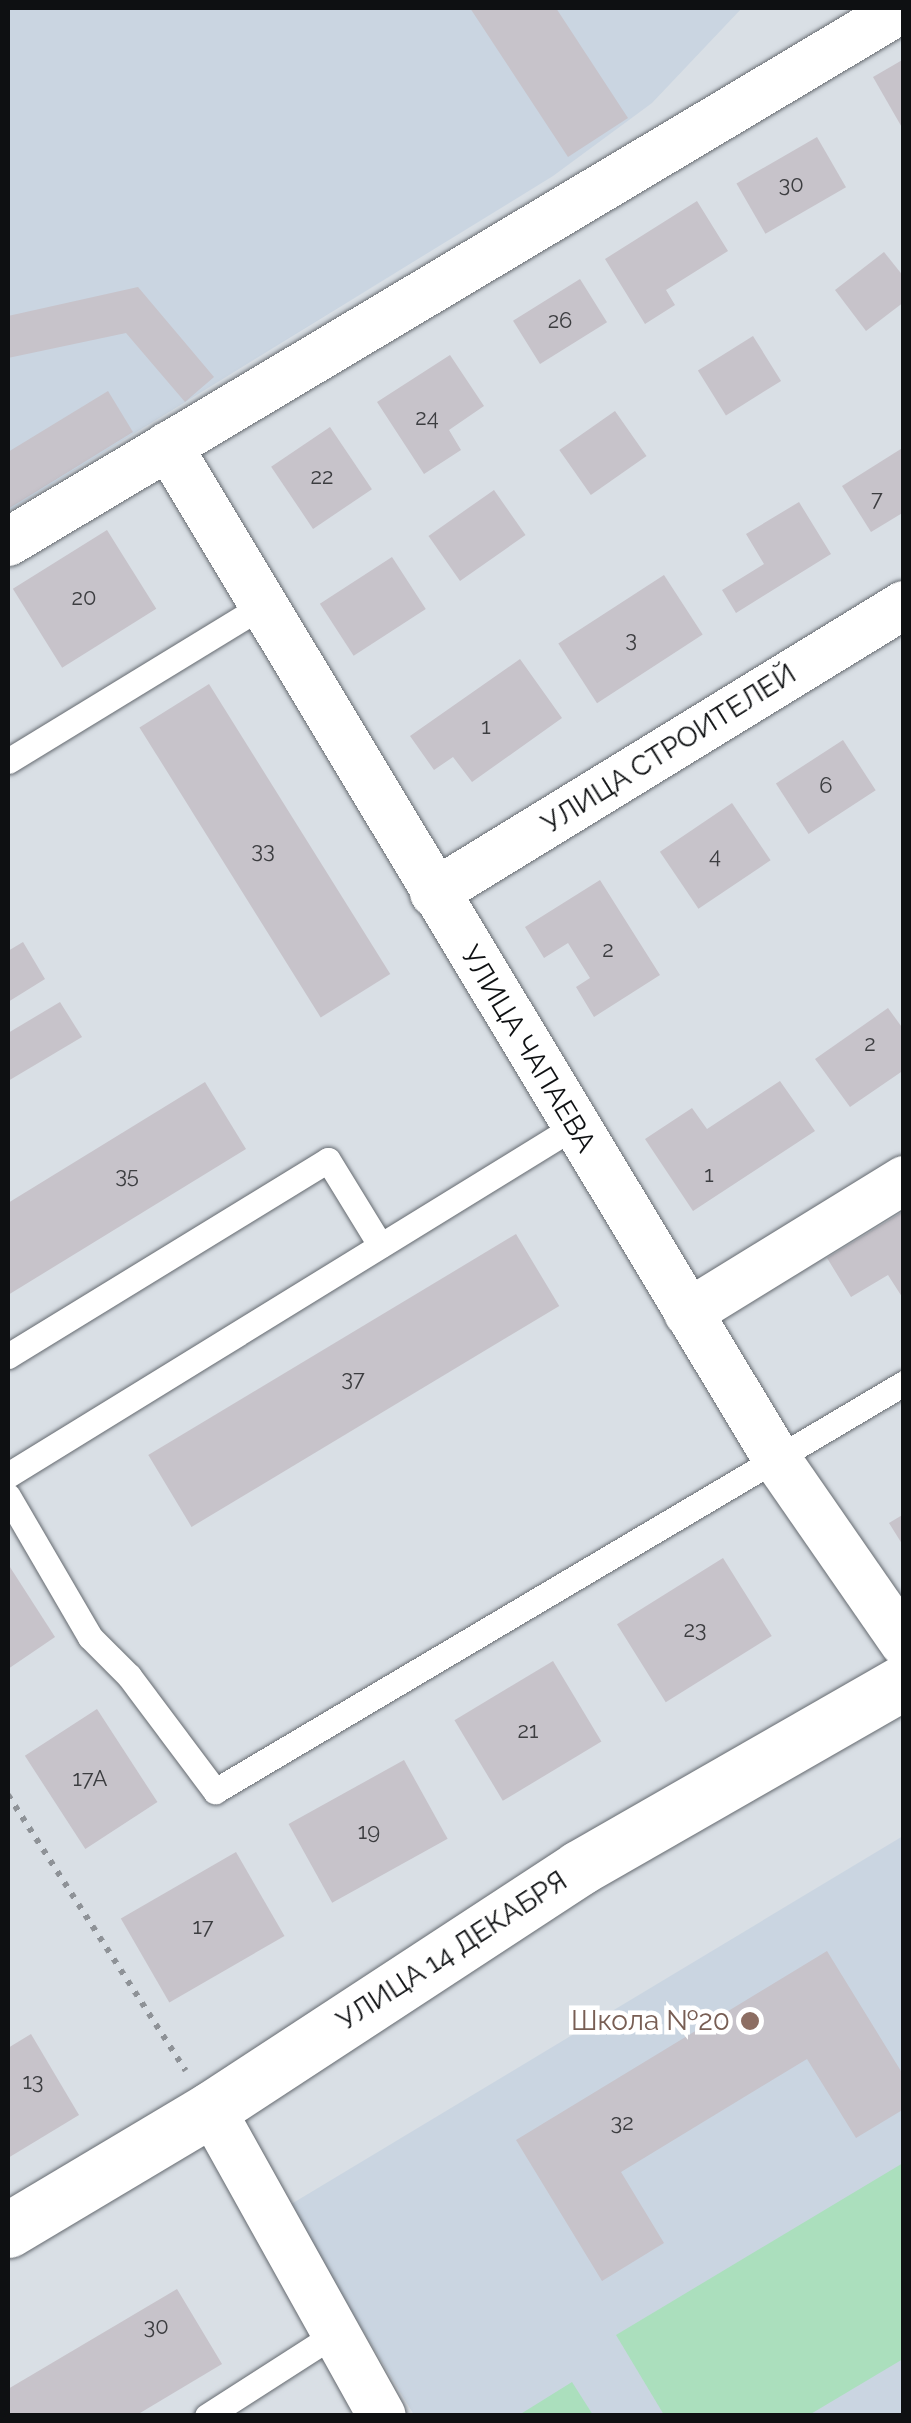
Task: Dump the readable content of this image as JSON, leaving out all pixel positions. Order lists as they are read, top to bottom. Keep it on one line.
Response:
{"streets":{"main road":["УЛИЦА 14 ДЕКАБРЯ"],"street":["УЛИЦА СТРОИТЕЛЕЙ","УЛИЦА ЧАПАЕВА"]},"crossings":[["УЛИЦА СТРОИТЕЛЕЙ","УЛИЦА ЧАПАЕВА"]],"places":["Школа №20"],"house_numbers":["30","26","24","22","7","20","3","1","6","33","4","2","2","1","35","37","23","21","17А","19","17","13","32","30"]}
